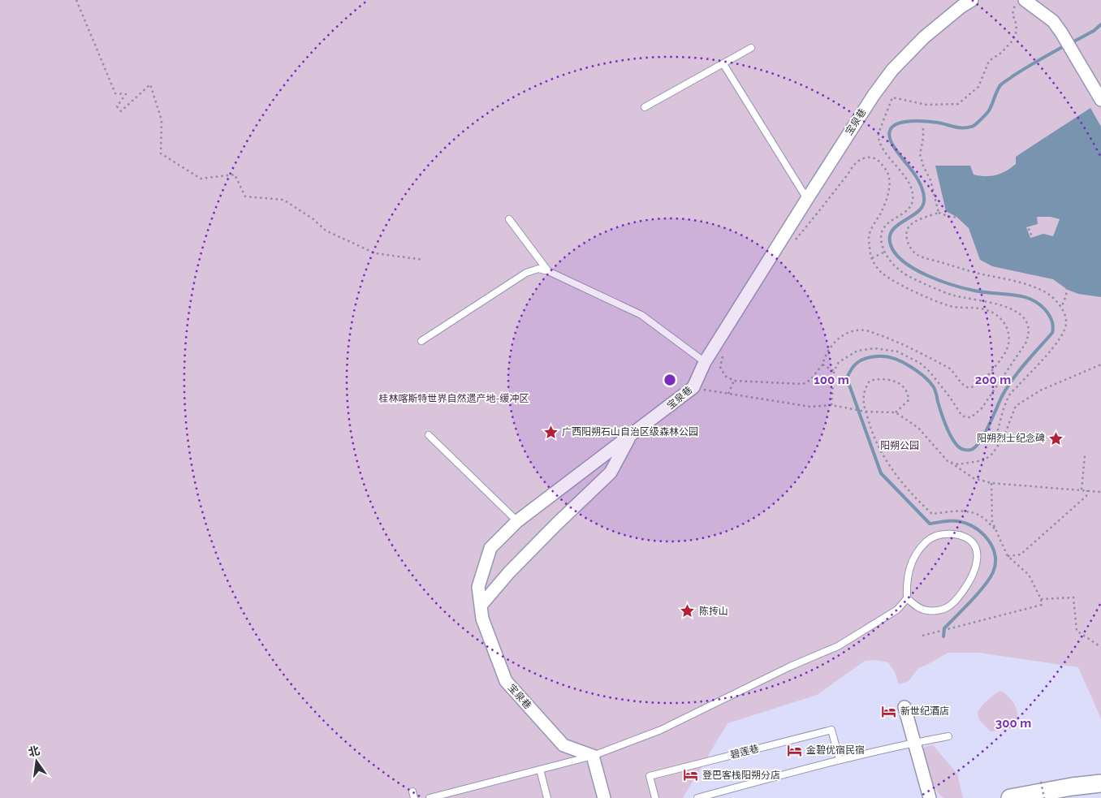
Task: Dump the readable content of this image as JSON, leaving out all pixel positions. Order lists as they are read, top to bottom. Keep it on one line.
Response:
{"streets":{"street":["宝泉巷"],"lane":["碧莲巷"]},"parks":["桂林喀斯特世界自然遗产地-缓冲区","阳朔公园"],"places":{"place":["广西阳朔石山自治区级森林公园","阳朔烈士纪念碑","陈抟山"],"hotel":["新世纪酒店","金碧优宿民宿","登巴客栈阳朔分店"]},"north":"top","rings":["100 m","200 m","300 m"]}
